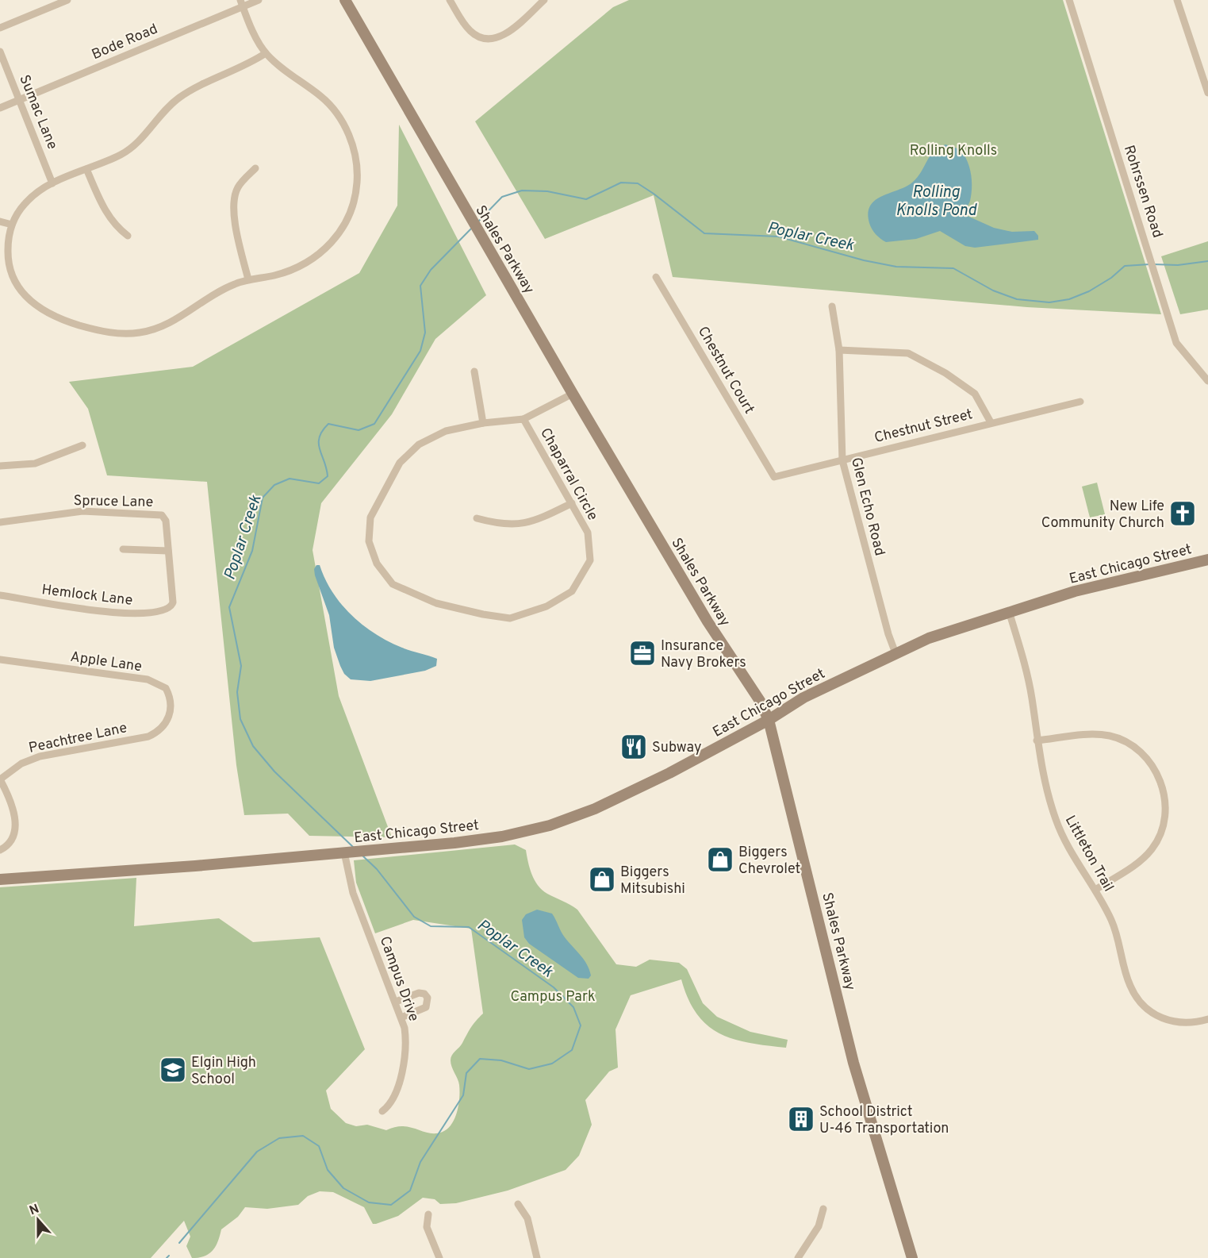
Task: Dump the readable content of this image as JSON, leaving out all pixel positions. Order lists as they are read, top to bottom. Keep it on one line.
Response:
{"streets":{"street":["Bode Road","Sumac Lane","Rohrssen Road","Shales Parkway","Chestnut Court","Chestnut Street","Chaparral Circle","Spruce Lane","Glen Echo Road","East Chicago Street","Hemlock Lane","Apple Lane","Peachtree Lane","Littleton Trail","Campus Drive"]},"crossings":[["Bode Road","Sumac Lane"],["Shales Parkway","Chaparral Circle"],["Shales Parkway","East Chicago Street"],["Chestnut Court","Chestnut Street"],["Chestnut Street","Glen Echo Road"],["Spruce Lane","Hemlock Lane"],["Glen Echo Road","East Chicago Street"],["East Chicago Street","Littleton Trail"],["East Chicago Street","Campus Drive"],["Apple Lane","Peachtree Lane"]],"water":["Rolling Knolls Pond","Poplar Creek"],"parks":["Rolling Knolls","Campus Park"],"places":{"church":["New Life Community Church"],"office":["Insurance Navy Brokers"],"restaurant":["Subway"],"shop":["Biggers Chevrolet","Biggers Mitsubishi"],"school or university":["Elgin High School"],"building":["School District U-46 Transportation"]},"north":"top"}
